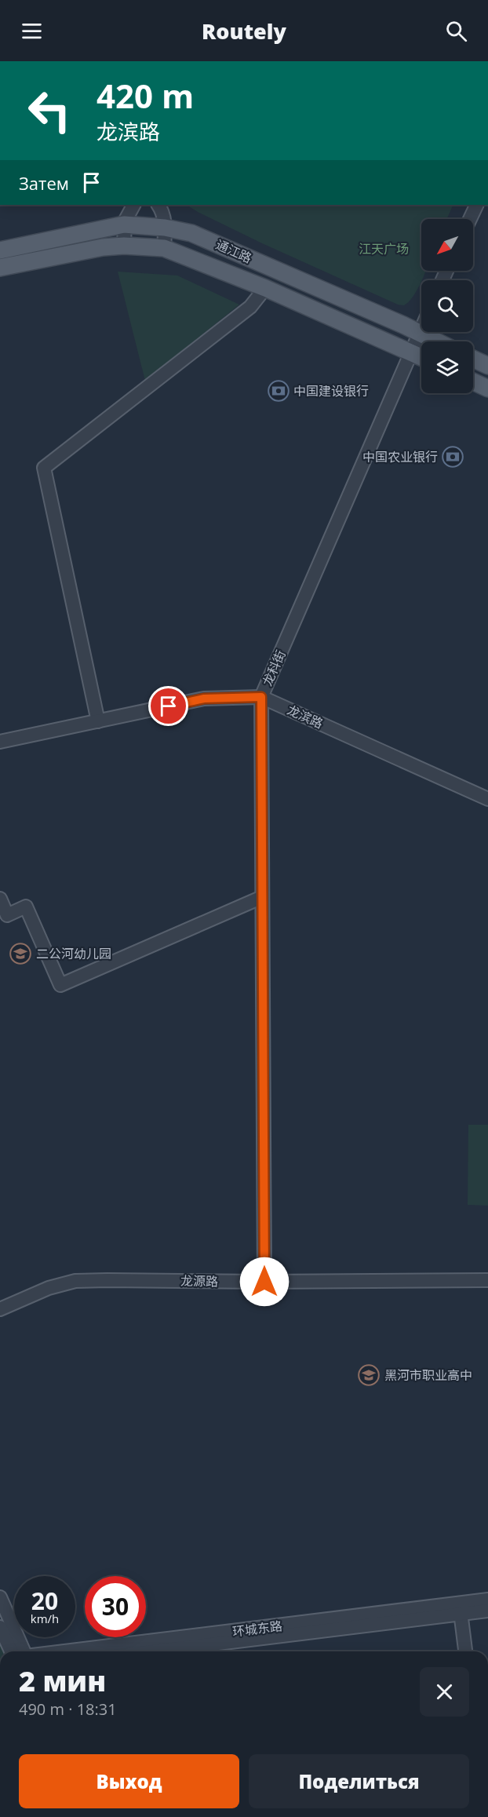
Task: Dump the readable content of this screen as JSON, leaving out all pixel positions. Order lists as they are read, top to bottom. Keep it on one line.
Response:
{"streets":{"main road":["通江路"],"street":["龙科街","龙滨路","龙源路","环城东路"]},"crossings":[["通江路","龙科街"],["龙科街","龙滨路"],["龙科街","龙源路"]],"parks":["江天广场"],"places":{"bank":["中国建设银行","中国农业银行"],"school or university":["二公河幼儿园","黑河市职业高中"]},"north":"bottom left","page":{"header":"Routely","turn":["420 m","龙滨路"],"then":"Затем","speed":"20 km/h","limit":"30","heading":["2 мин","490 m · 18:31"],"buttons":["Выход","Поделиться"]}}
